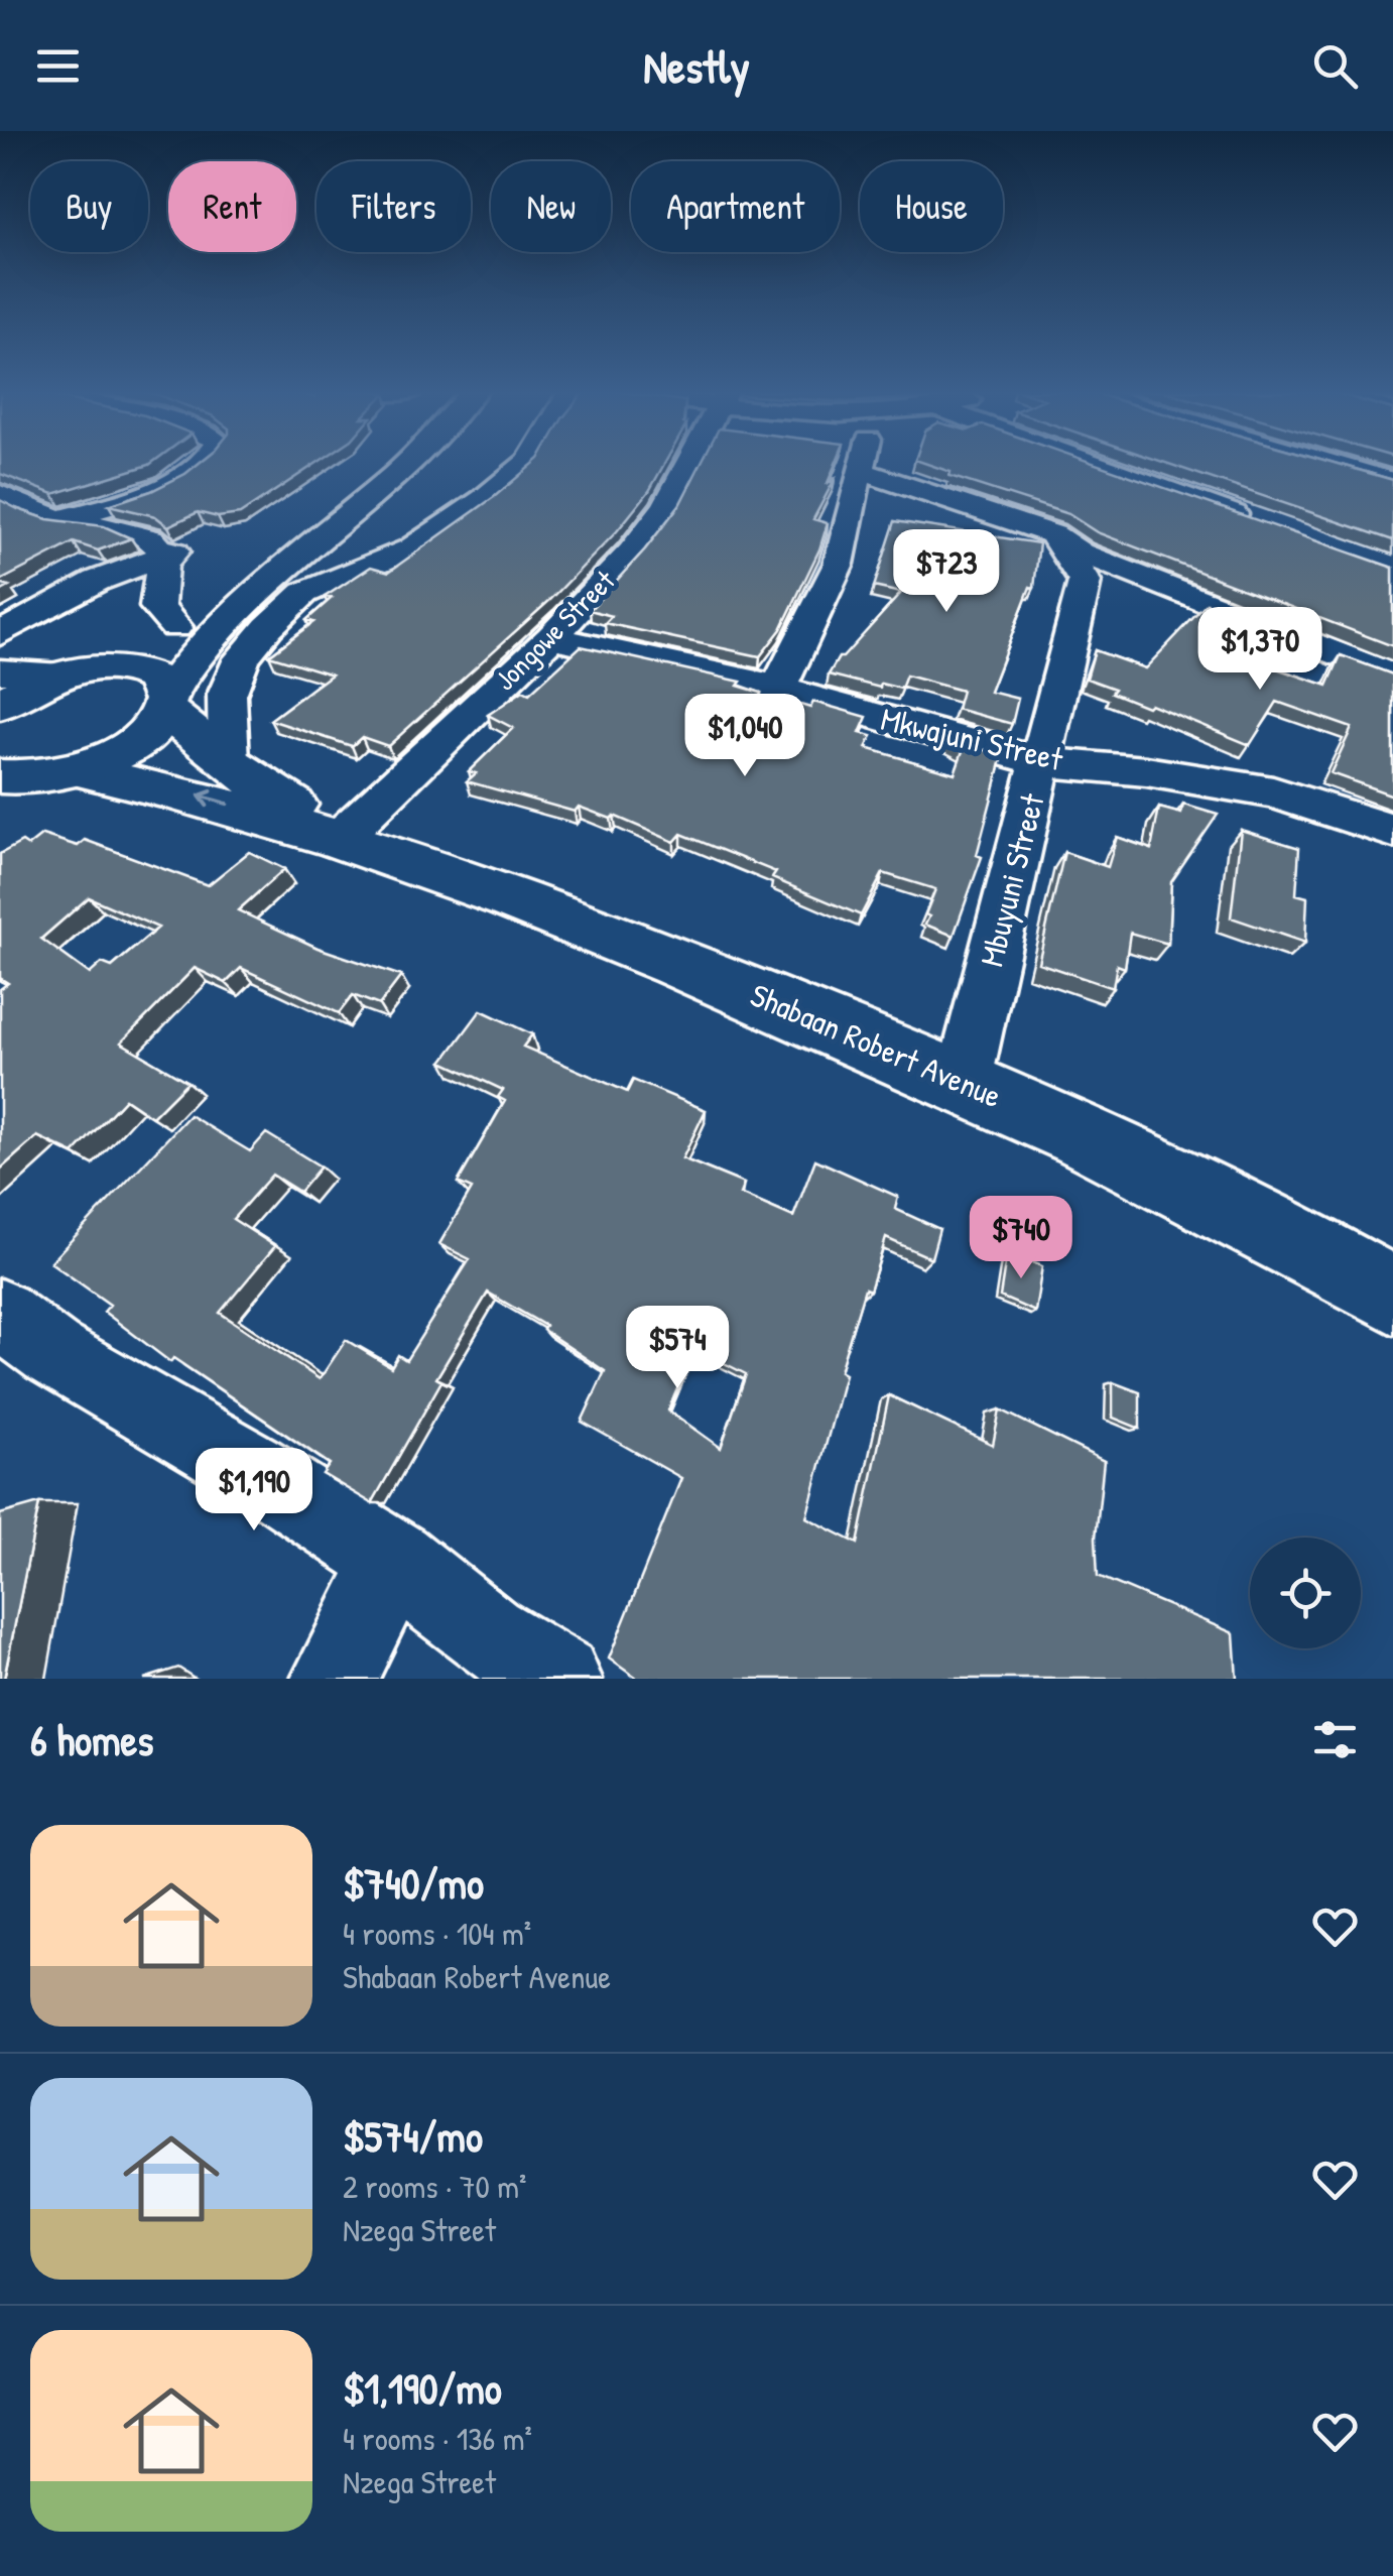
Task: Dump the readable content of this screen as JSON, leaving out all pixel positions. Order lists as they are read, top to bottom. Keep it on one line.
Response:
{"streets":{"main road":["Shabaan Robert Avenue"],"street":["Jongowe Street","Mkwajuni Street","Mbuyuni Street"]},"crossings":[["Jongowe Street","Mkwajuni Street"],["Jongowe Street","Shabaan Robert Avenue"],["Mkwajuni Street","Mbuyuni Street"],["Mbuyuni Street","Shabaan Robert Avenue"]],"page":{"header":"Nestly","chip":["Buy","Rent","Filters","New","Apartment","House"],"price":["$723","$1,370","$1,040","$740","$574","$1,190"],"heading":"6 homes","list":[{"name":"$740/mo","note":"4 rooms · 104 m² · Shabaan Robert Avenue"},{"name":"$574/mo","note":"2 rooms · 70 m² · Nzega Street"},{"name":"$1,190/mo","note":"4 rooms · 136 m² · Nzega Street"}]}}
